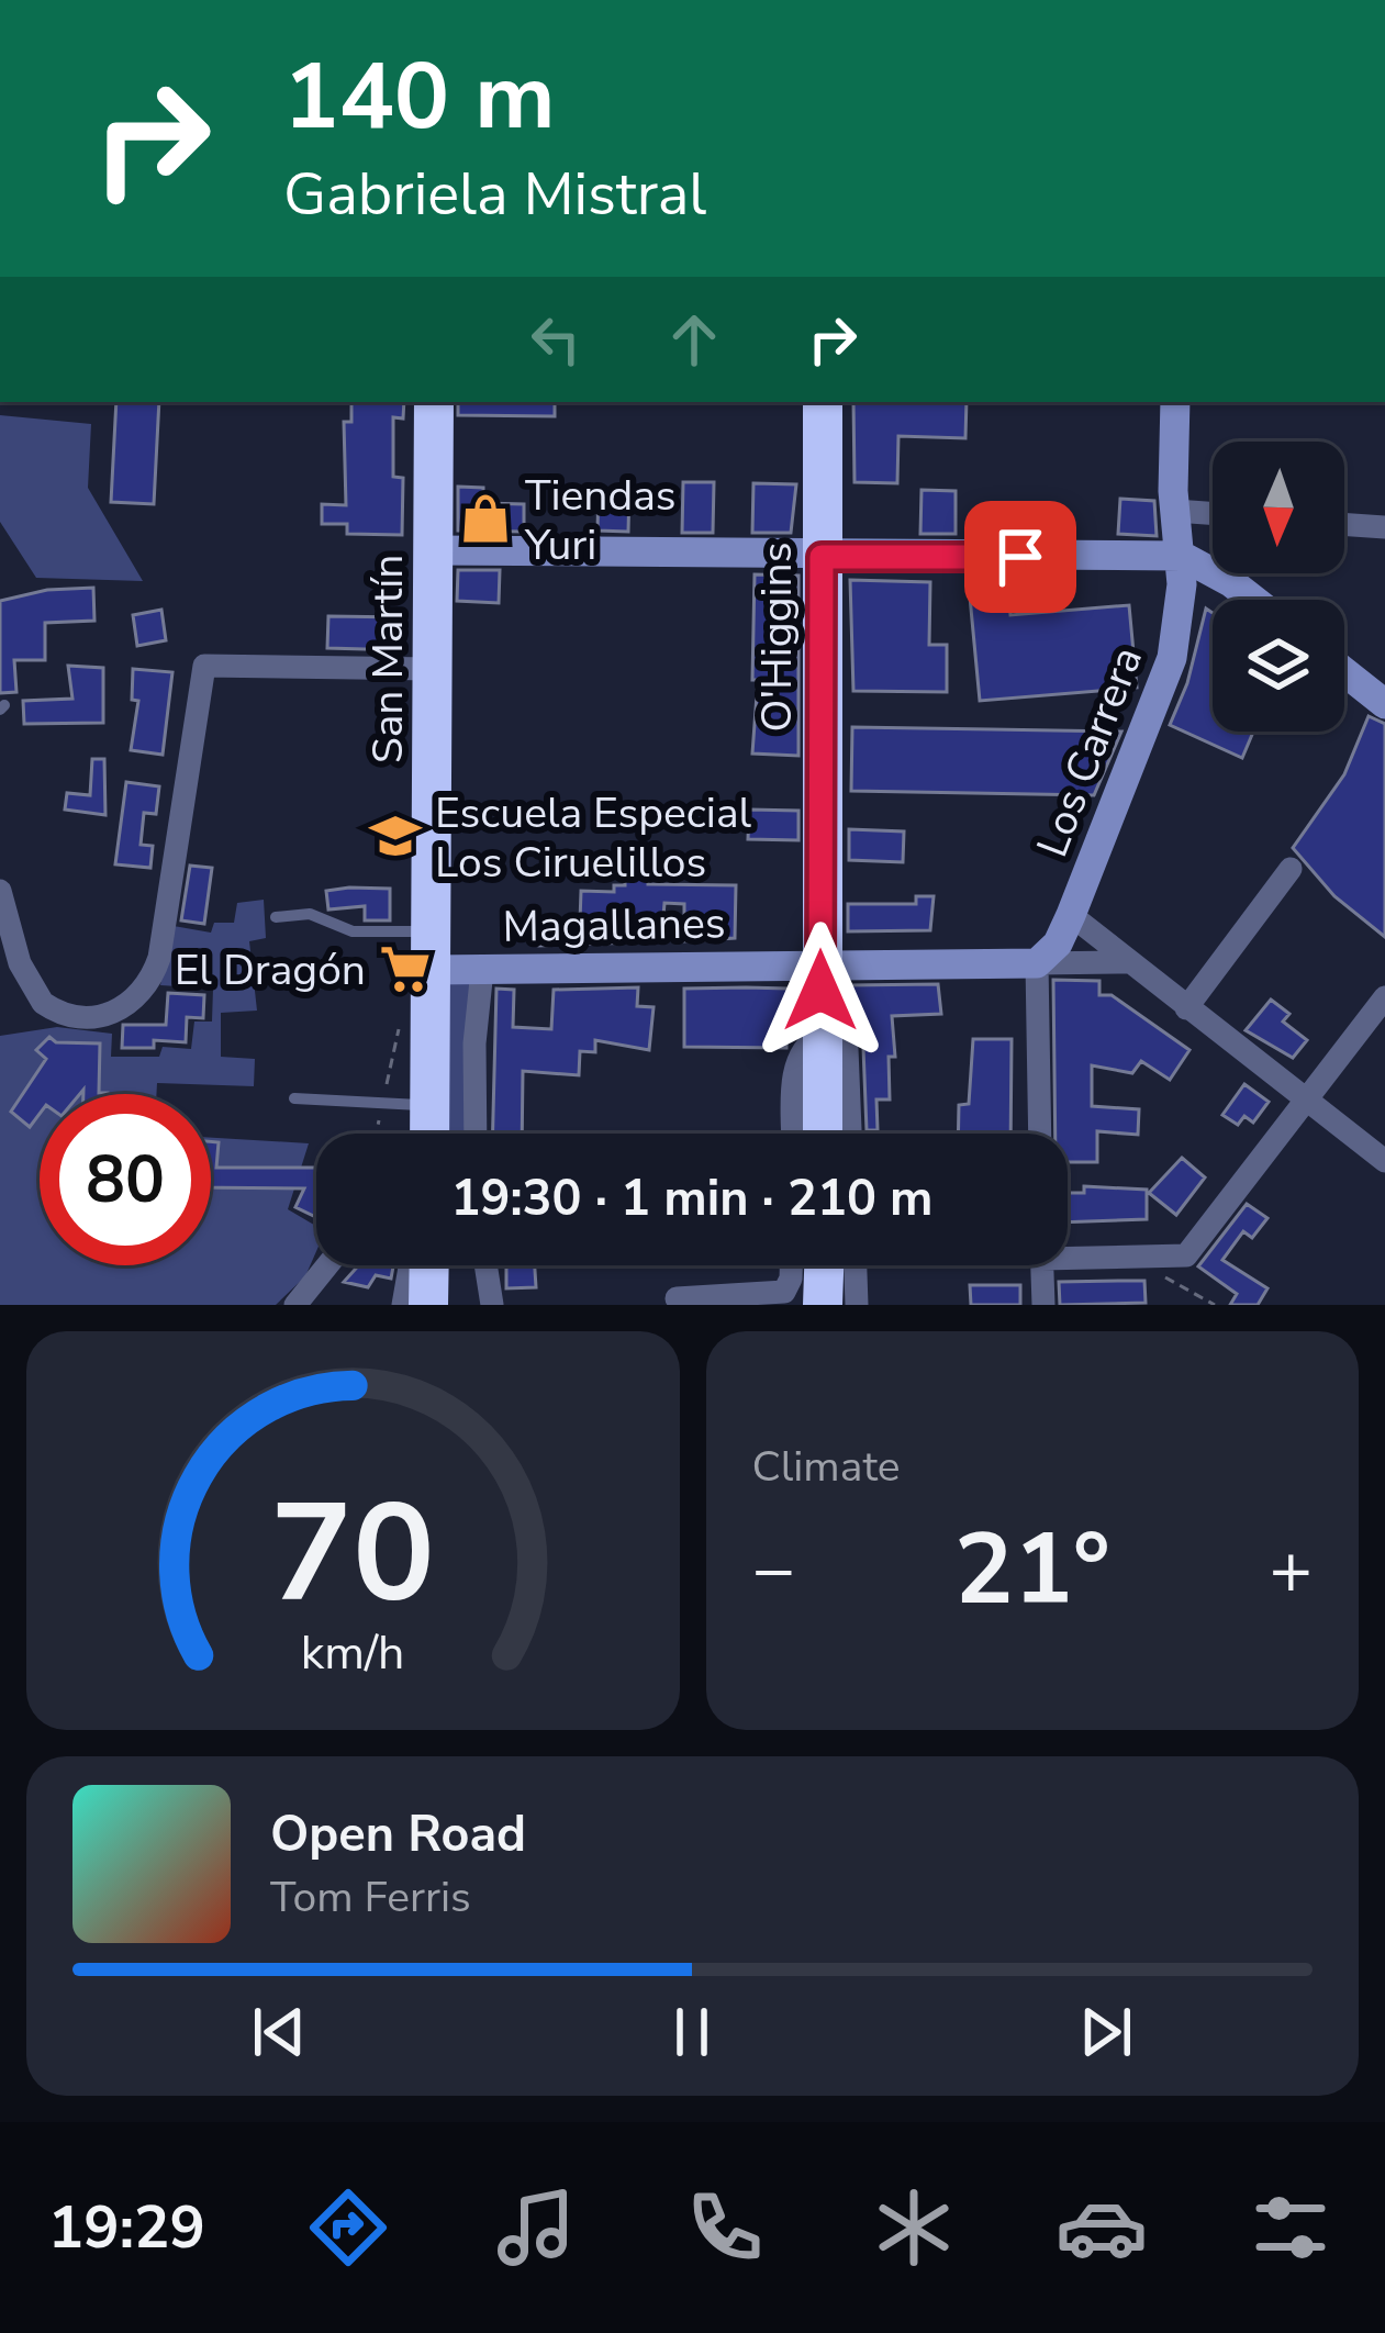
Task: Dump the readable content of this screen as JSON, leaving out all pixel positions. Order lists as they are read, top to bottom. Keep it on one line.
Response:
{"streets":{"highway":["O'Higgins","San Martín"],"main road":["Los Carrera","Magallanes"]},"crossings":[["O'Higgins","Magallanes"],["San Martín","Magallanes"],["Los Carrera","Magallanes"]],"places":{"shop":["Tiendas Yuri"],"school or university":["Escuela Especial Los Ciruelillos"],"supermarket":["El Dragón"]},"north":"bottom","page":{"turn":["140 m","Gabriela Mistral"],"limit":"80","trip":"19:30 · 1 min · 210 m","tile":"Climate","heat":["−","21°","+"],"song":["Open Road","Tom Ferris"],"tabs":"19:29","gauge":["70","km/h"]}}
